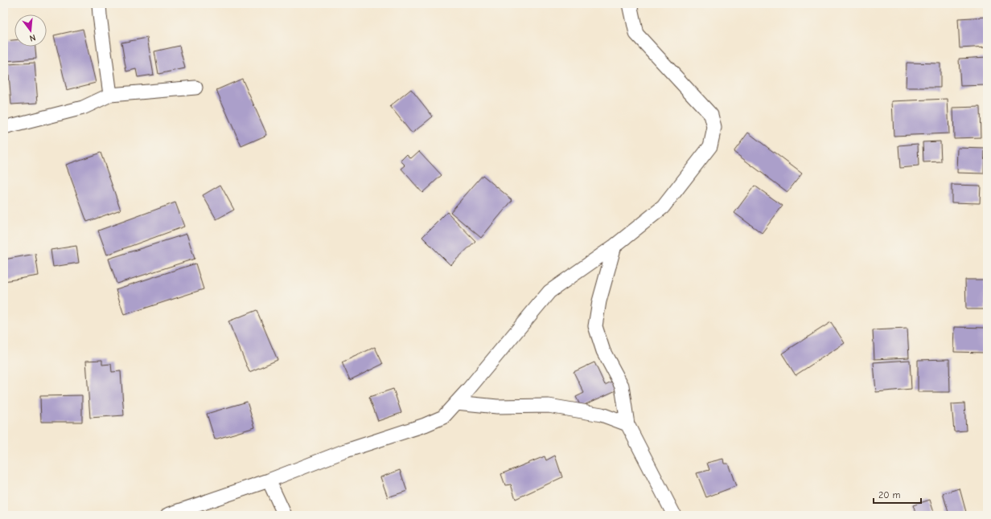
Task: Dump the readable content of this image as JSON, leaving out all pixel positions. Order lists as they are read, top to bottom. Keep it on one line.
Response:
{"scale_bar":"20 m","north":"bottom"}
